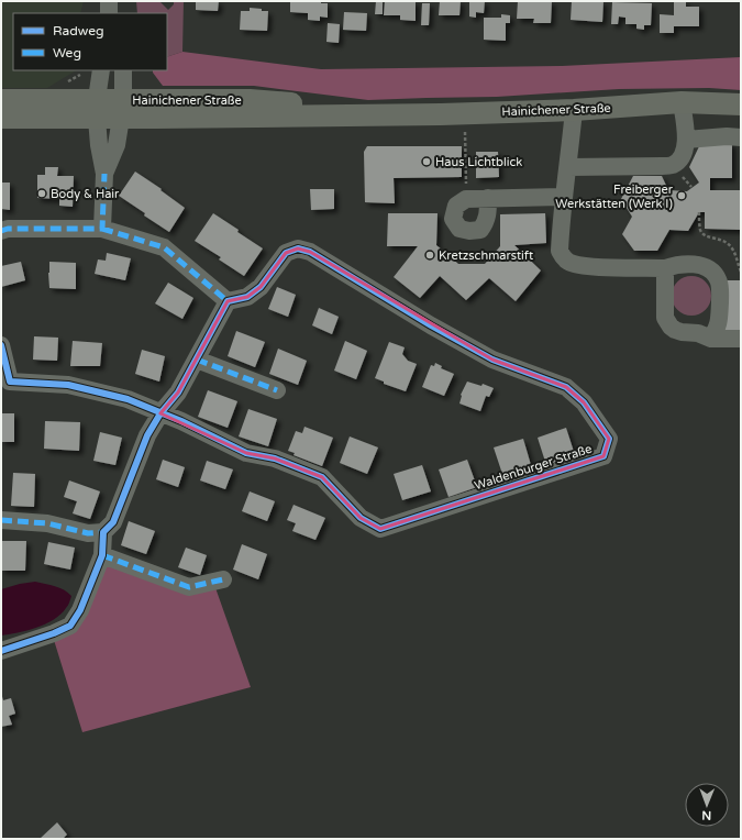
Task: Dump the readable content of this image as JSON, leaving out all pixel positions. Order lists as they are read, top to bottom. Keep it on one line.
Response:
{"streets":{"main road":["Hainichener Straße"],"street":["Waldenburger Straße"]},"places":["Haus Lichtblick","Body & Hair","Freiberger Werkstätten (Werk I)","Kretzschmarstift"],"legend":["Radweg","Weg"],"north":"bottom"}
